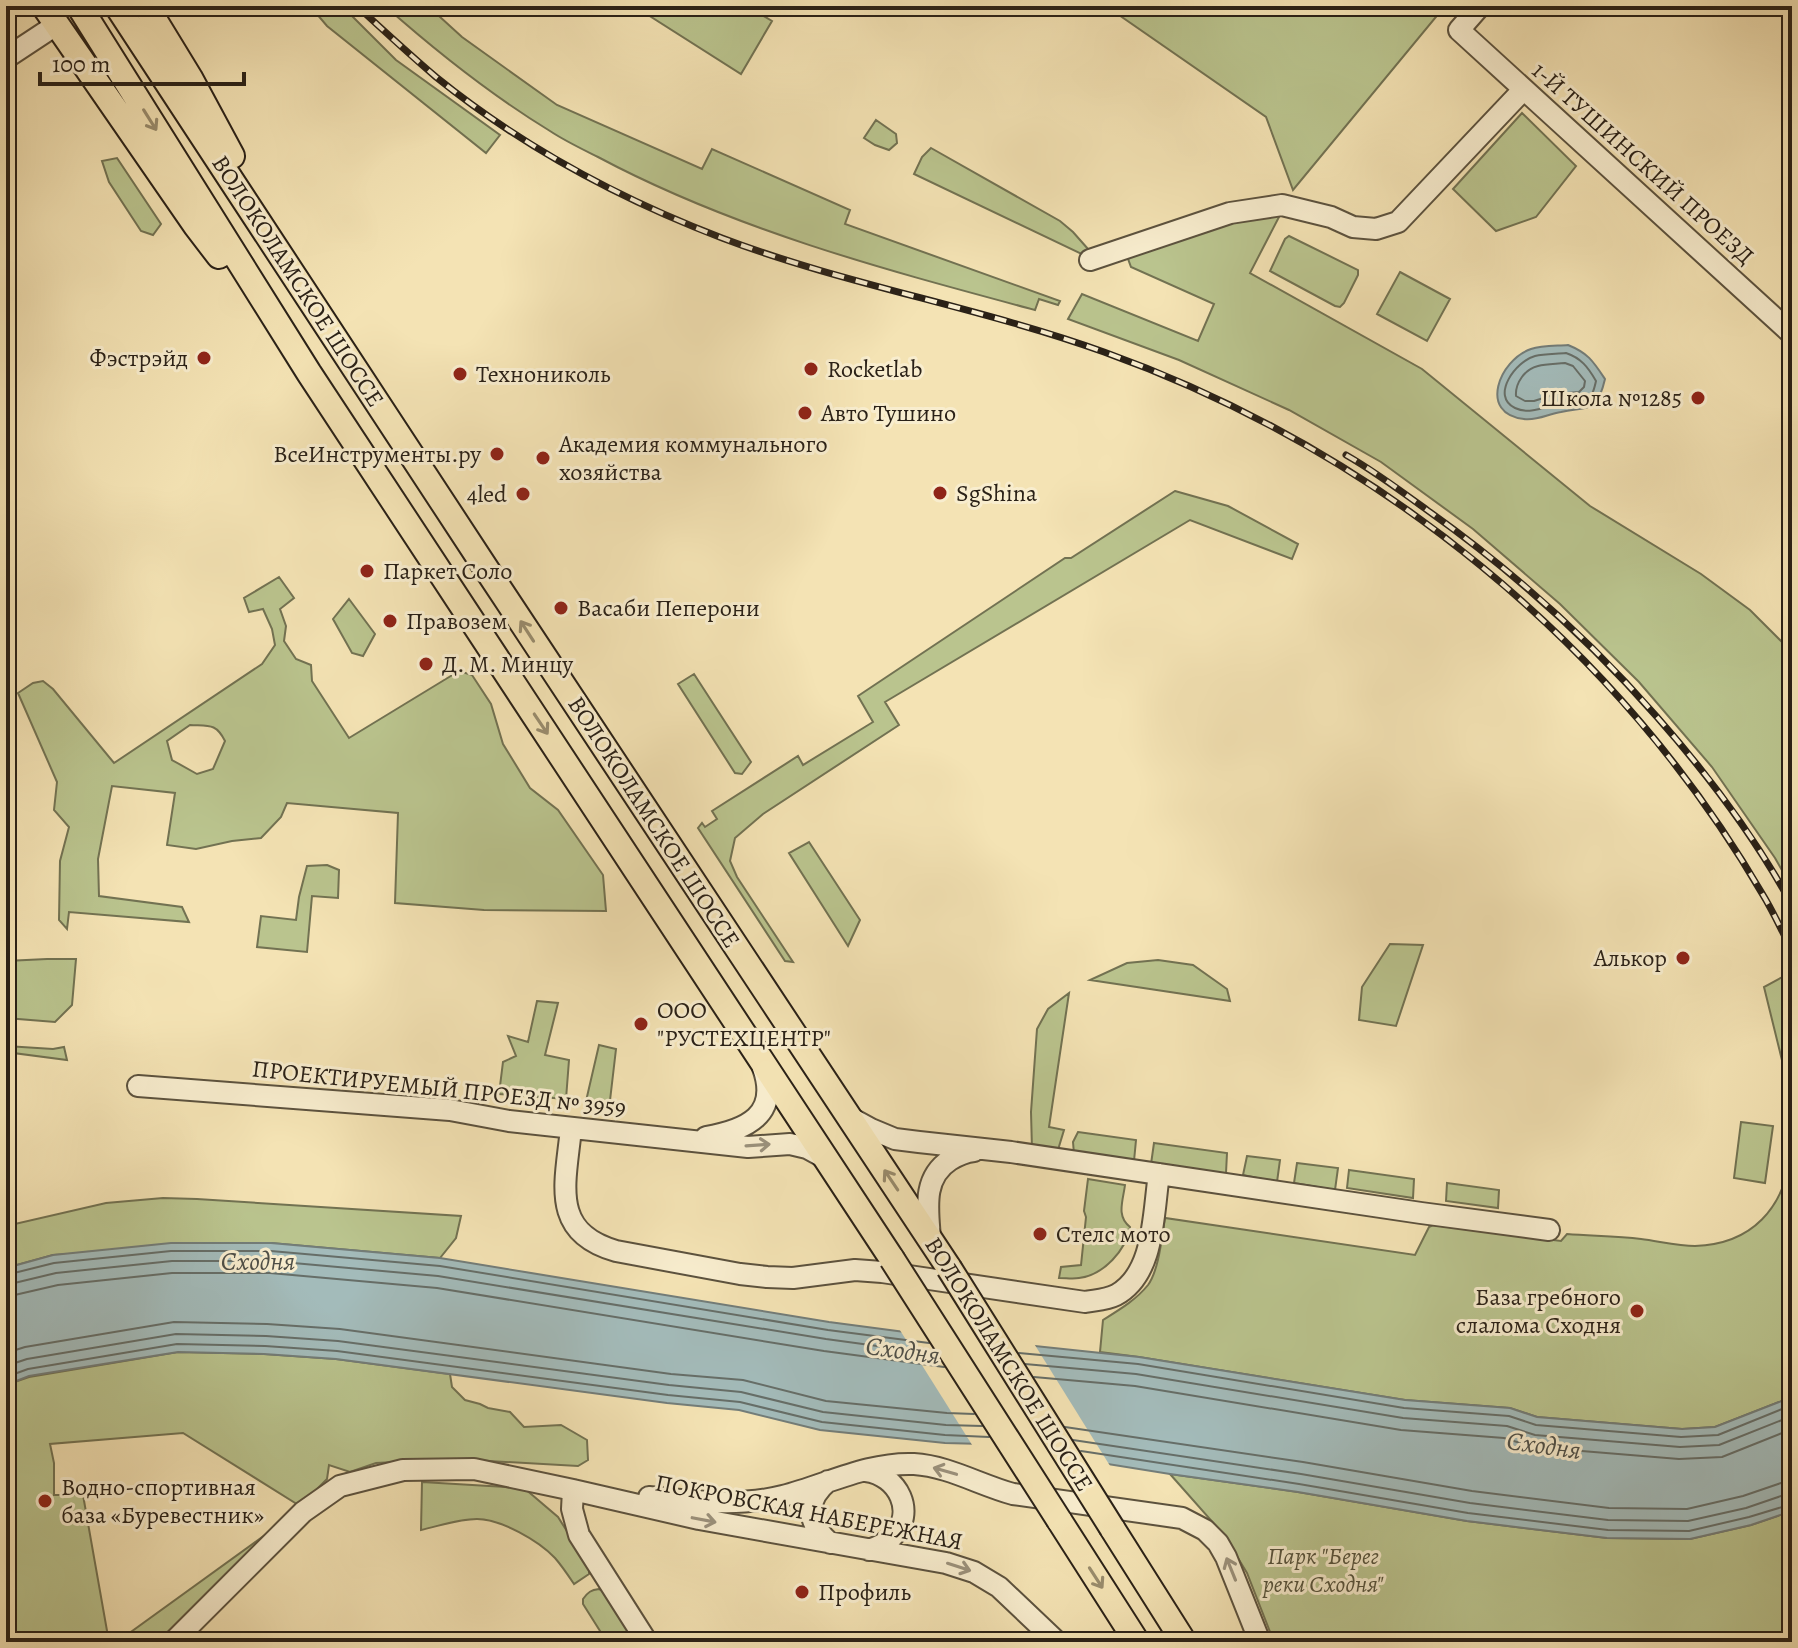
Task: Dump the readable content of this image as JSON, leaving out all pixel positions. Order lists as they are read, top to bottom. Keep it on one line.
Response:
{"streets":{"main road":["ВОЛОКОЛАМСКОЕ ШОССЕ"],"street":["1-Й ТУШИНСКИЙ ПРОЕЗД","ПРОЕКТИРУЕМЫЙ ПРОЕЗД № 3959","ПОКРОВСКАЯ НАБЕРЕЖНАЯ"]},"crossings":[["ВОЛОКОЛАМСКОЕ ШОССЕ","ПРОЕКТИРУЕМЫЙ ПРОЕЗД № 3959"]],"water":["Сходня"],"parks":["Парк \"Берег реки Сходня\""],"places":["Фэстрэйд","Rocketlab","Технониколь","Школа №1285","Авто Тушино","ВсеИнструменты.ру","Академия коммунального хозяйства","SgShina","4led","Паркет Соло","Васаби Пеперони","Правозем","Д. М. Минцу","Алькор","ООО \"РУСТЕХЦЕНТР\"","Стелс мото","База гребного слалома Сходня","Водно-спортивная база «Буревестник»","Профиль"],"scale_bar":"100 m"}
